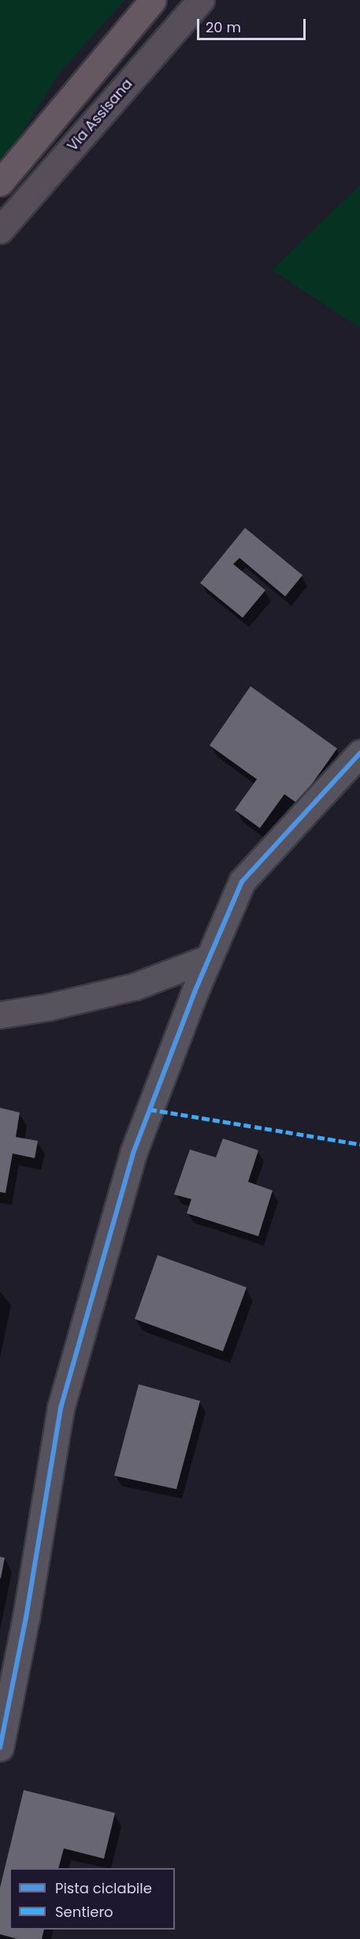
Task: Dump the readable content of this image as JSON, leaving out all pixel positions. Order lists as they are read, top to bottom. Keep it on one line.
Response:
{"streets":{"main road":["Via Assisana"]},"legend":["Pista ciclabile","Sentiero"],"scale_bar":"20 m"}
